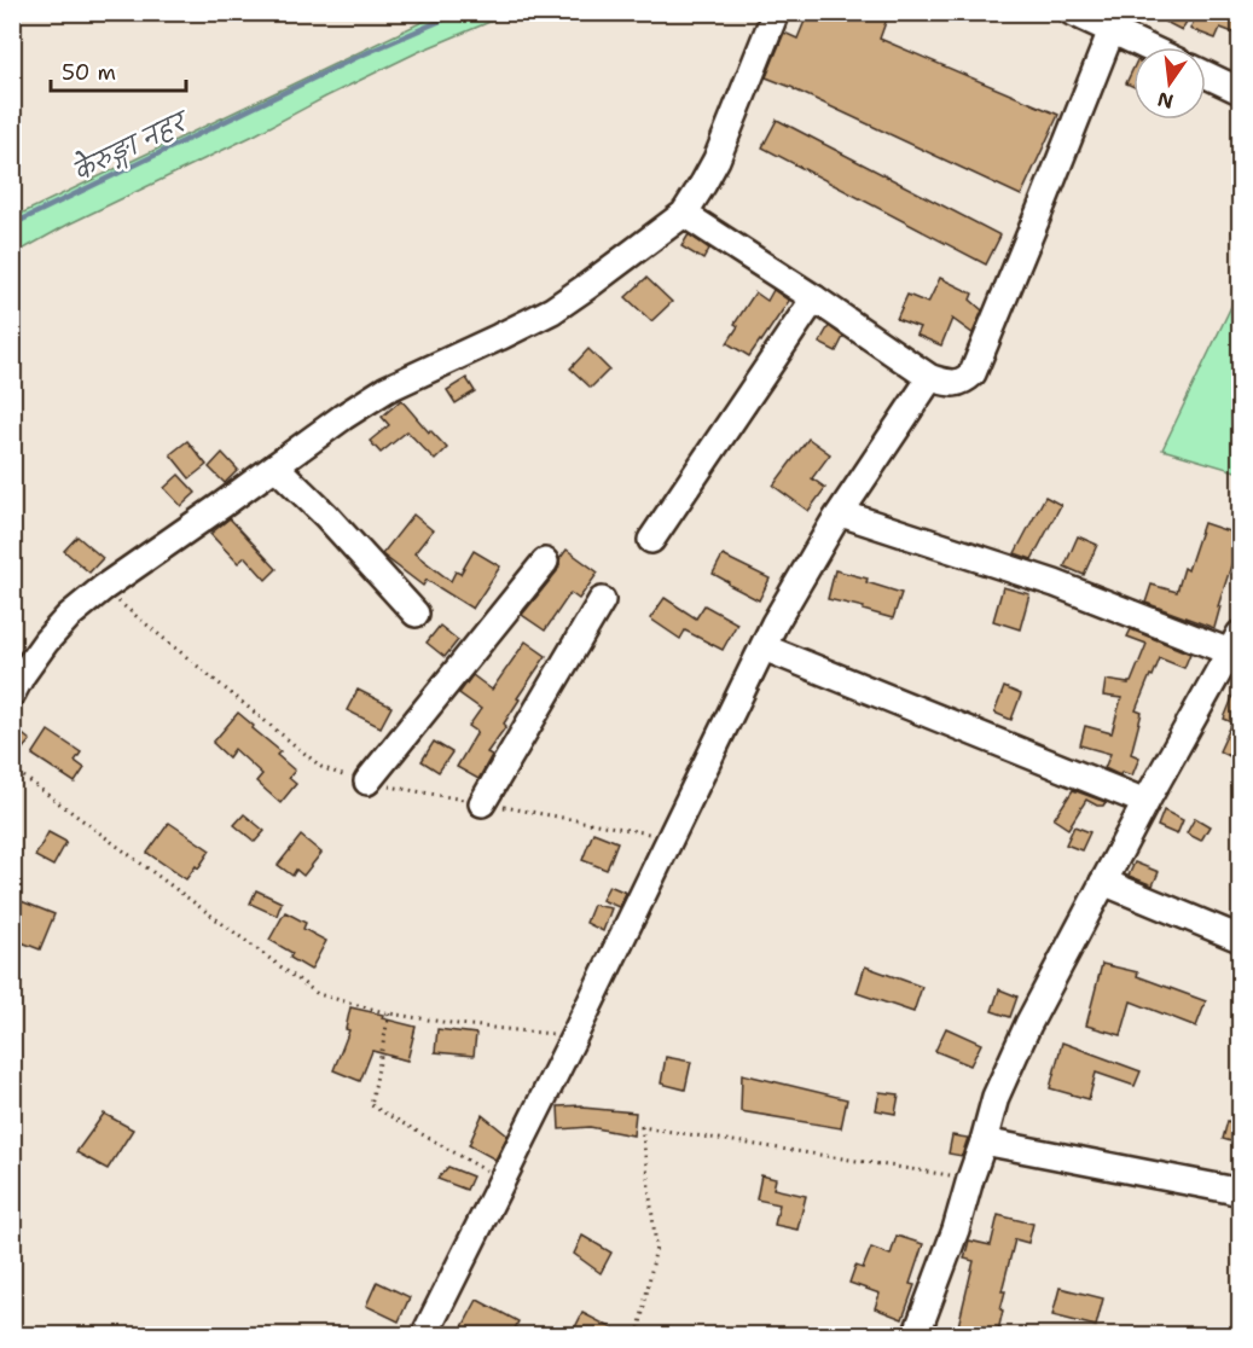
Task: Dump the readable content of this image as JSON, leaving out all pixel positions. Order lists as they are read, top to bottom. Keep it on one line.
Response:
{"water":["केेरुङ्गा नहर"],"scale_bar":"50 m","north":"bottom"}
